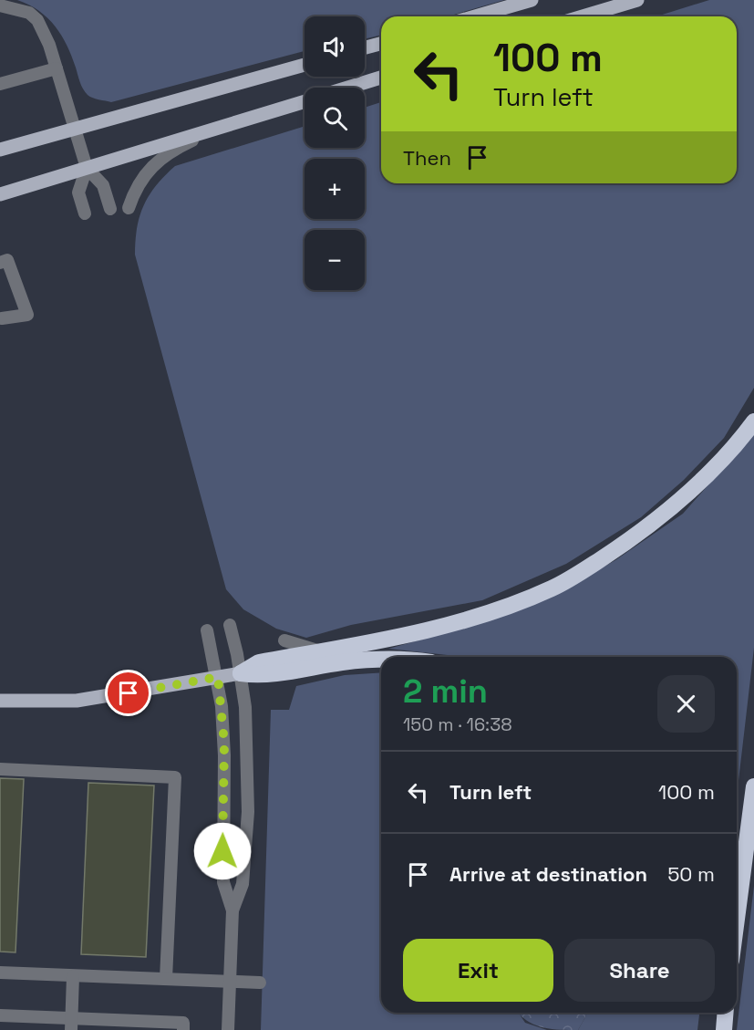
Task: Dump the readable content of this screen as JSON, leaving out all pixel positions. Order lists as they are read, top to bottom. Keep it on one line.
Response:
{"page":{"map_buttons":["+","−"],"turn":["100 m","Turn left"],"then":"Then","heading":["2 min","150 m · 16:38"],"list":[{"name":"Turn left","value":"100 m"},{"name":"Arrive at destination","value":"50 m"}],"buttons":["Exit","Share"]}}
